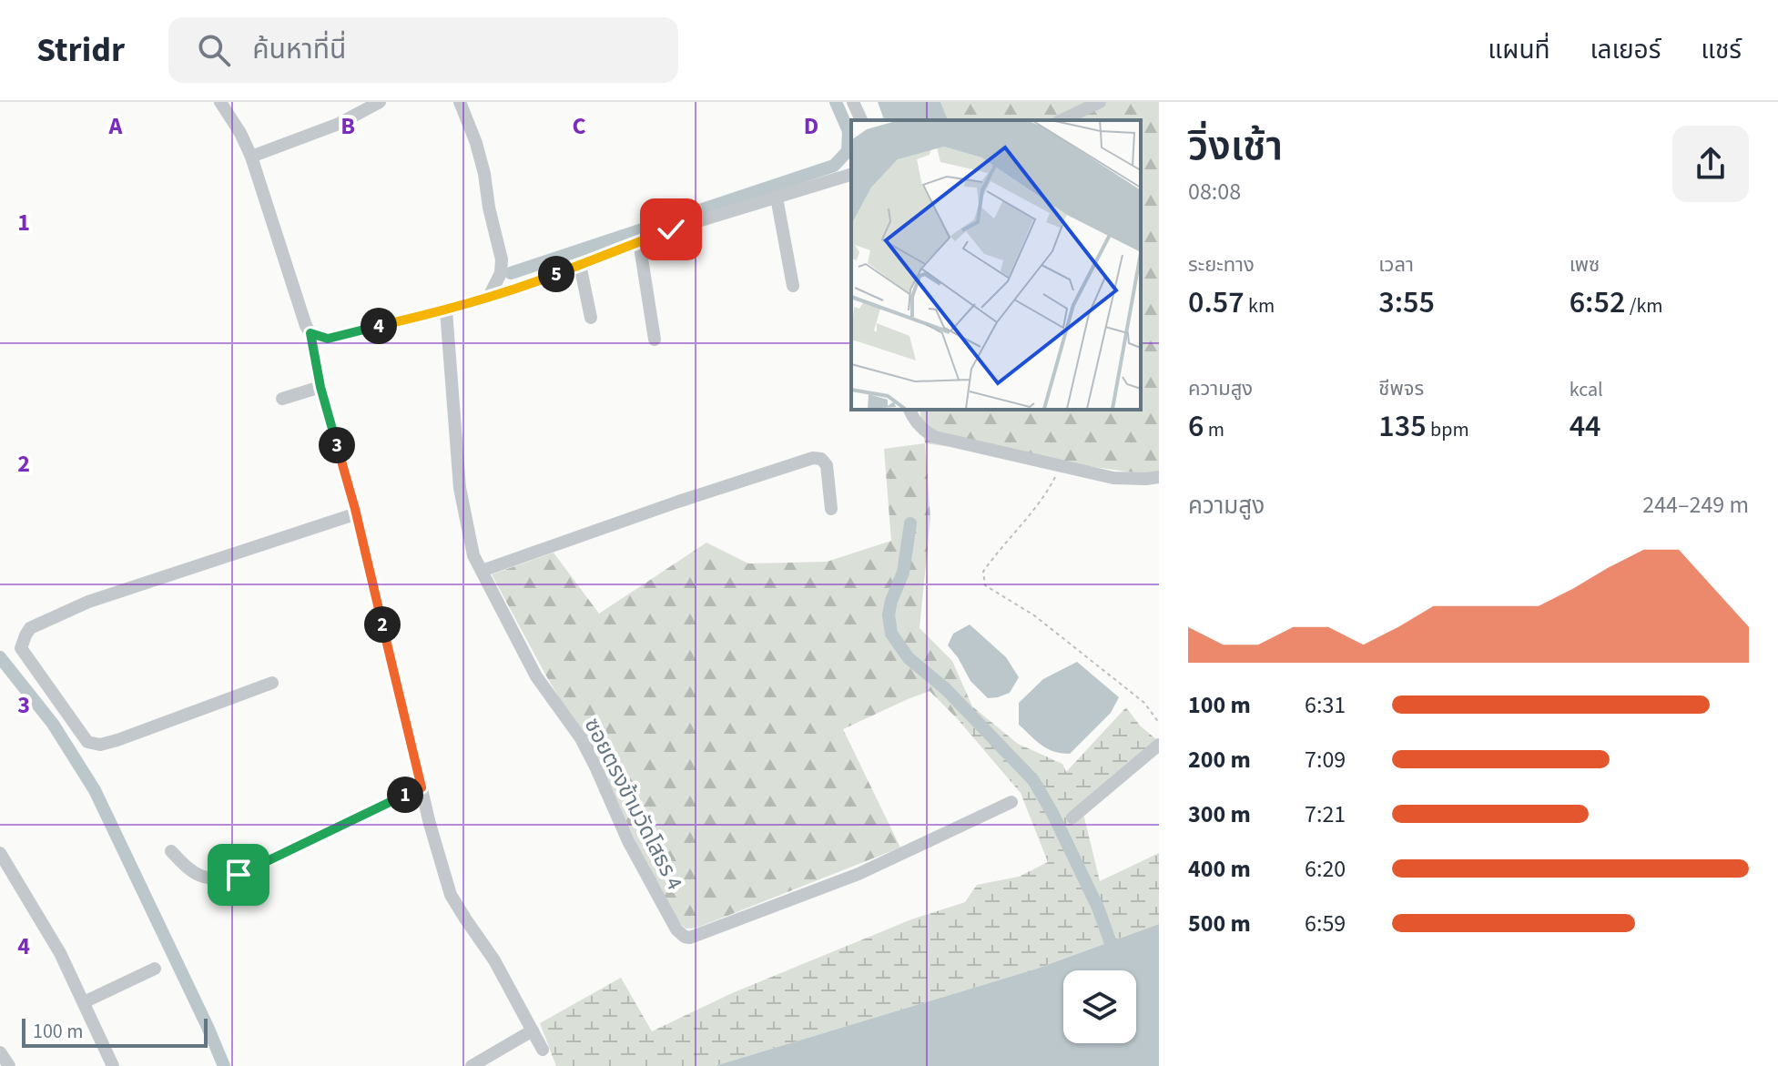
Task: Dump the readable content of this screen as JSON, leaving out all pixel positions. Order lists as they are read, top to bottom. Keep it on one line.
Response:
{"streets":{"street":["ซอยตรงข้ามวัดโสธร 4"]},"scale_bar":"100 m","page":{"header":"Stridr","search":"ค้นหาที่นี่","nav":["แผนที่","เลเยอร์","แชร์"],"heading":["วิ่งเช้า","08:08"],"stats":[["ระยะทาง","0.57 km"],["เวลา","3:55"],["เพซ","6:52 /km"],["ความสูง","6 m"],["ชีพจร","135 bpm"],["kcal","44"]],"pins":["5","4","3","2","1"],"chart":["ความสูง","244–249 m"],"list":[{"name":"100 m","note":"6:31"},{"name":"200 m","note":"7:09"},{"name":"300 m","note":"7:21"},{"name":"400 m","note":"6:20"},{"name":"500 m","note":"6:59"}],"scale":"100 m"},"grid":{"columns":["A","B","C","D"],"rows":["1","2","3","4"]}}
